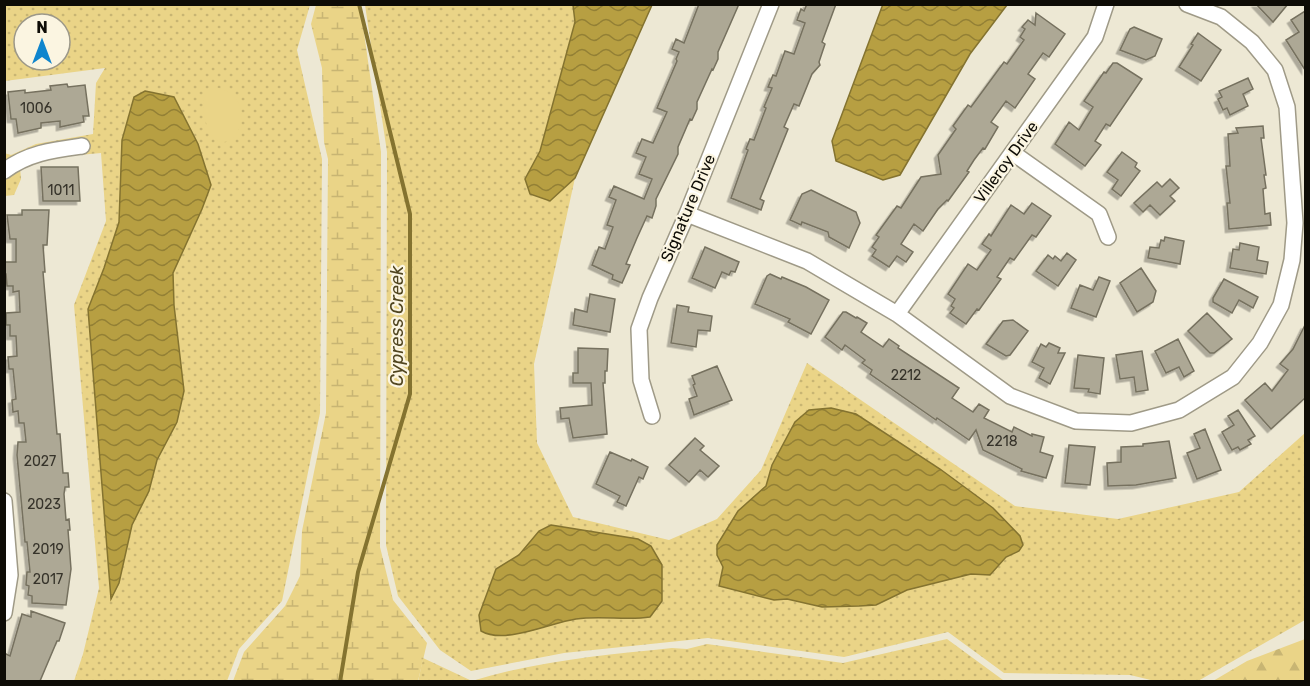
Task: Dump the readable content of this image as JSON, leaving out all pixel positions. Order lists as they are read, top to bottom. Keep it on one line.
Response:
{"streets":{"street":["Villeroy Drive","Signature Drive"]},"water":["Cypress Creek"],"house_numbers":["1006","1011","2212","2218","2027","2023","2019","2017"],"north":"top"}
